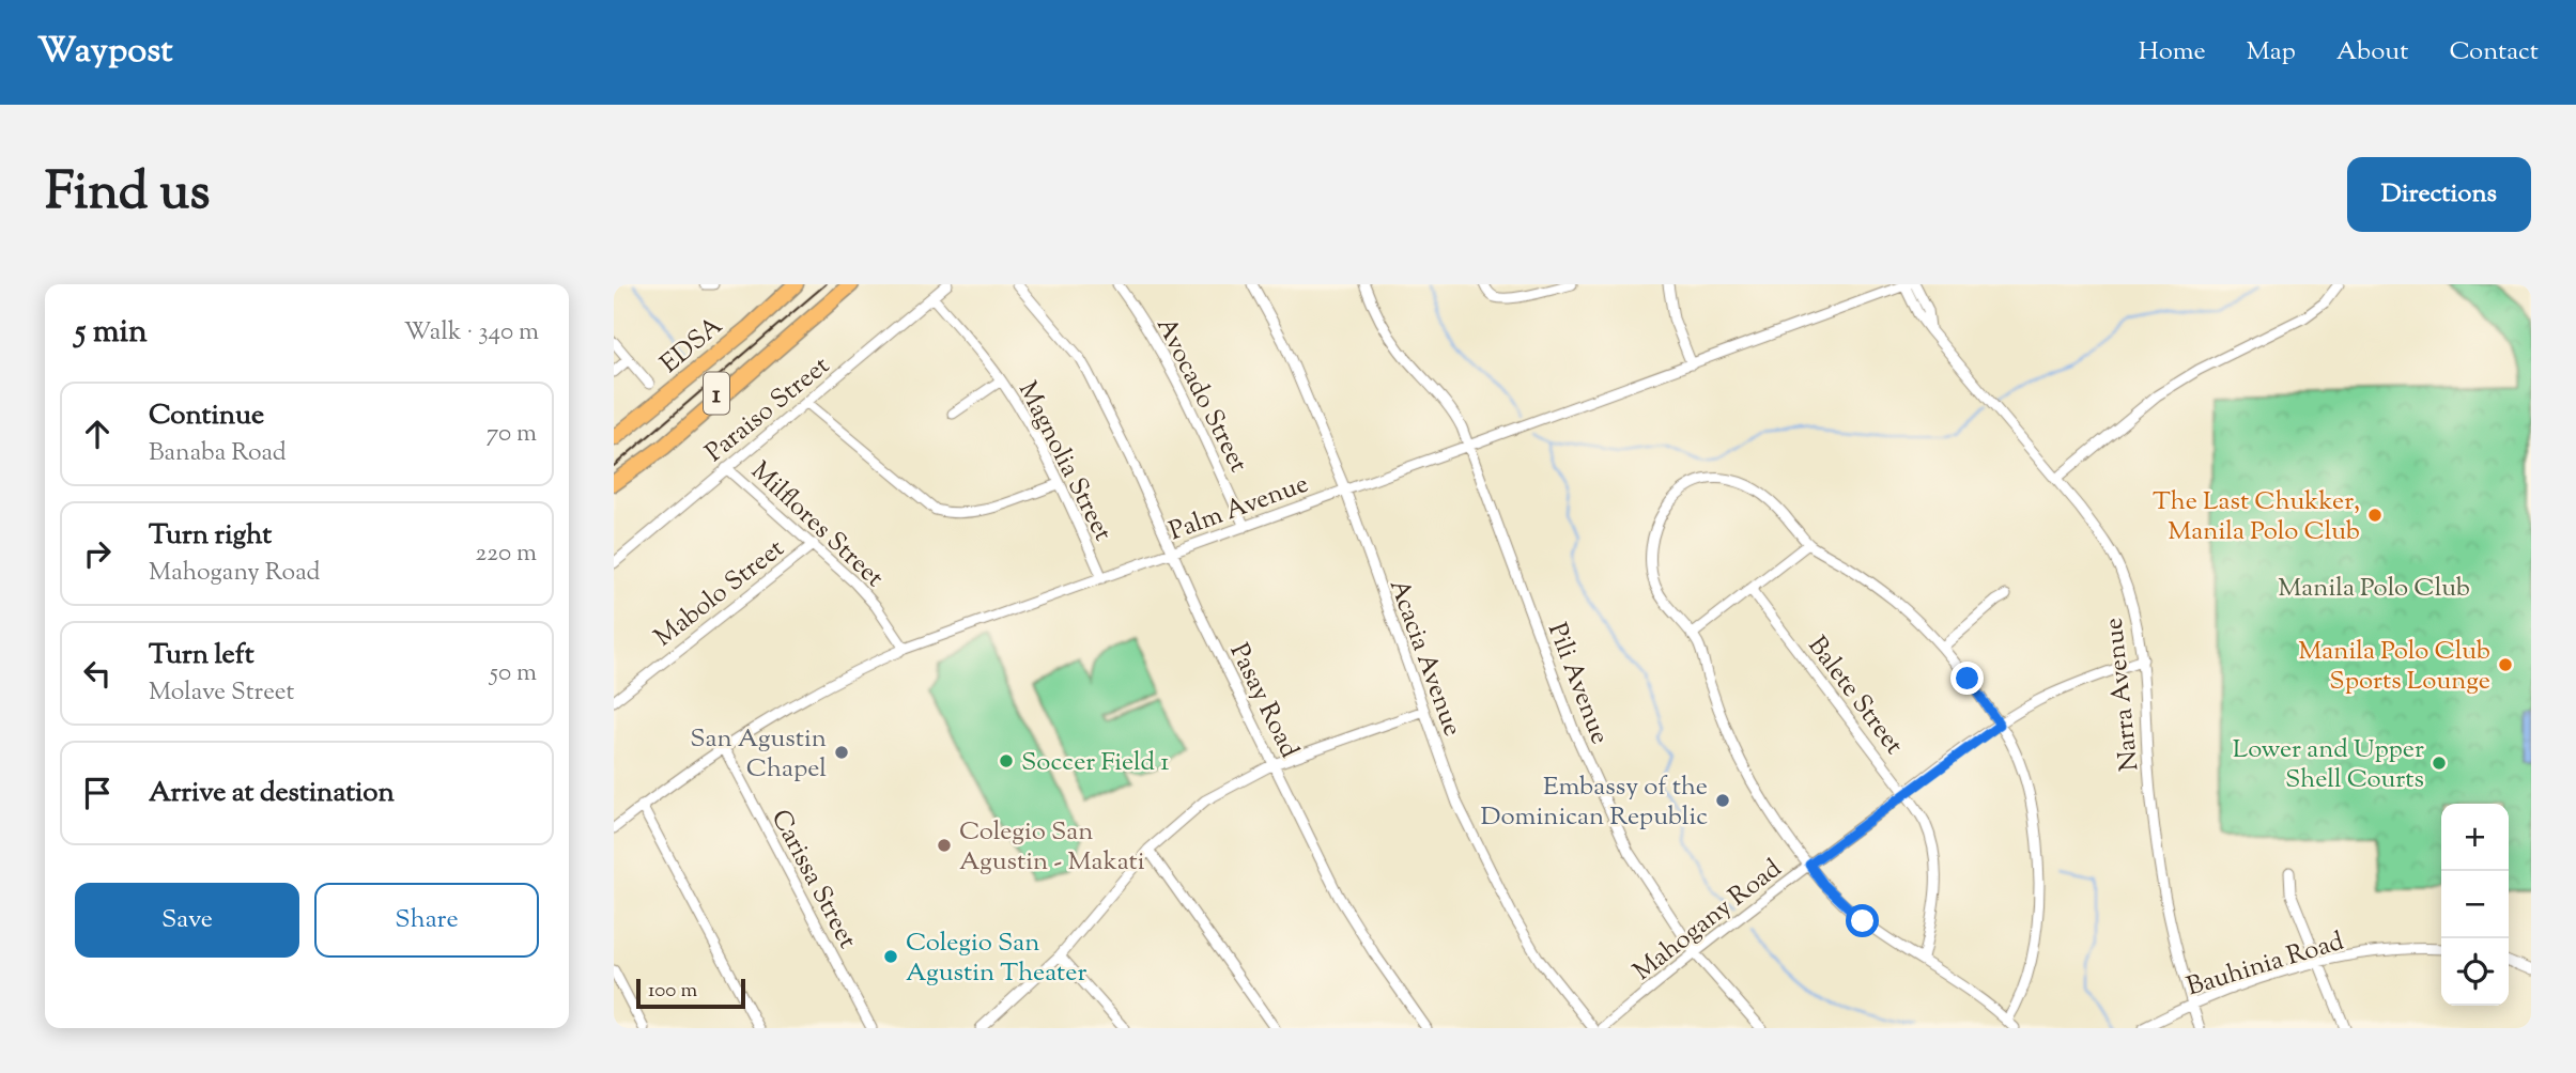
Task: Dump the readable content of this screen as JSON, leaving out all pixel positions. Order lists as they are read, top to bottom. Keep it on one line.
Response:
{"streets":{"highway":["EDSA","1"],"street":["Avocado Street","Paraiso Street","Magnolia Street","Palm Avenue","Milflores Street","Mabolo Street","Acacia Avenue","Pili Avenue","Balete Street","Narra Avenue","Pasay Road","Carissa Street","Mahogany Road","Bauhinia Road"]},"crossings":[["EDSA","1"],["Avocado Street","Palm Avenue"],["Paraiso Street","Magnolia Street"],["Paraiso Street","Milflores Street"],["Magnolia Street","Palm Avenue"],["Palm Avenue","Milflores Street"],["Palm Avenue","Acacia Avenue"],["Palm Avenue","Pili Avenue"],["Palm Avenue","Narra Avenue"],["Palm Avenue","Pasay Road"],["Palm Avenue","Carissa Street"],["Milflores Street","Mabolo Street"],["Pili Avenue","Mahogany Road"],["Balete Street","Mahogany Road"],["Narra Avenue","Mahogany Road"],["Narra Avenue","Bauhinia Road"]],"parks":["Manila Polo Club"],"places":["The Last Chukker, Manila Polo Club","Manila Polo Club Sports Lounge","San Agustin Chapel","Soccer Field 1","Lower and Upper Shell Courts","Embassy of the Dominican Republic","Colegio San Agustin - Makati","Colegio San Agustin Theater"],"scale_bar":"100 m","page":{"header":"Waypost","nav":["Home","Map","About","Contact"],"title":"Find us","buttons":["Directions",["Save","Share"]],"heading":["5 min","Walk · 340 m"],"list":[["Continue","Banaba Road","70 m"],["Turn right","Mahogany Road","220 m"],["Turn left","Molave Street","50 m"],"Arrive at destination"],"map_buttons":["+","−"],"scale":"100 m"}}
